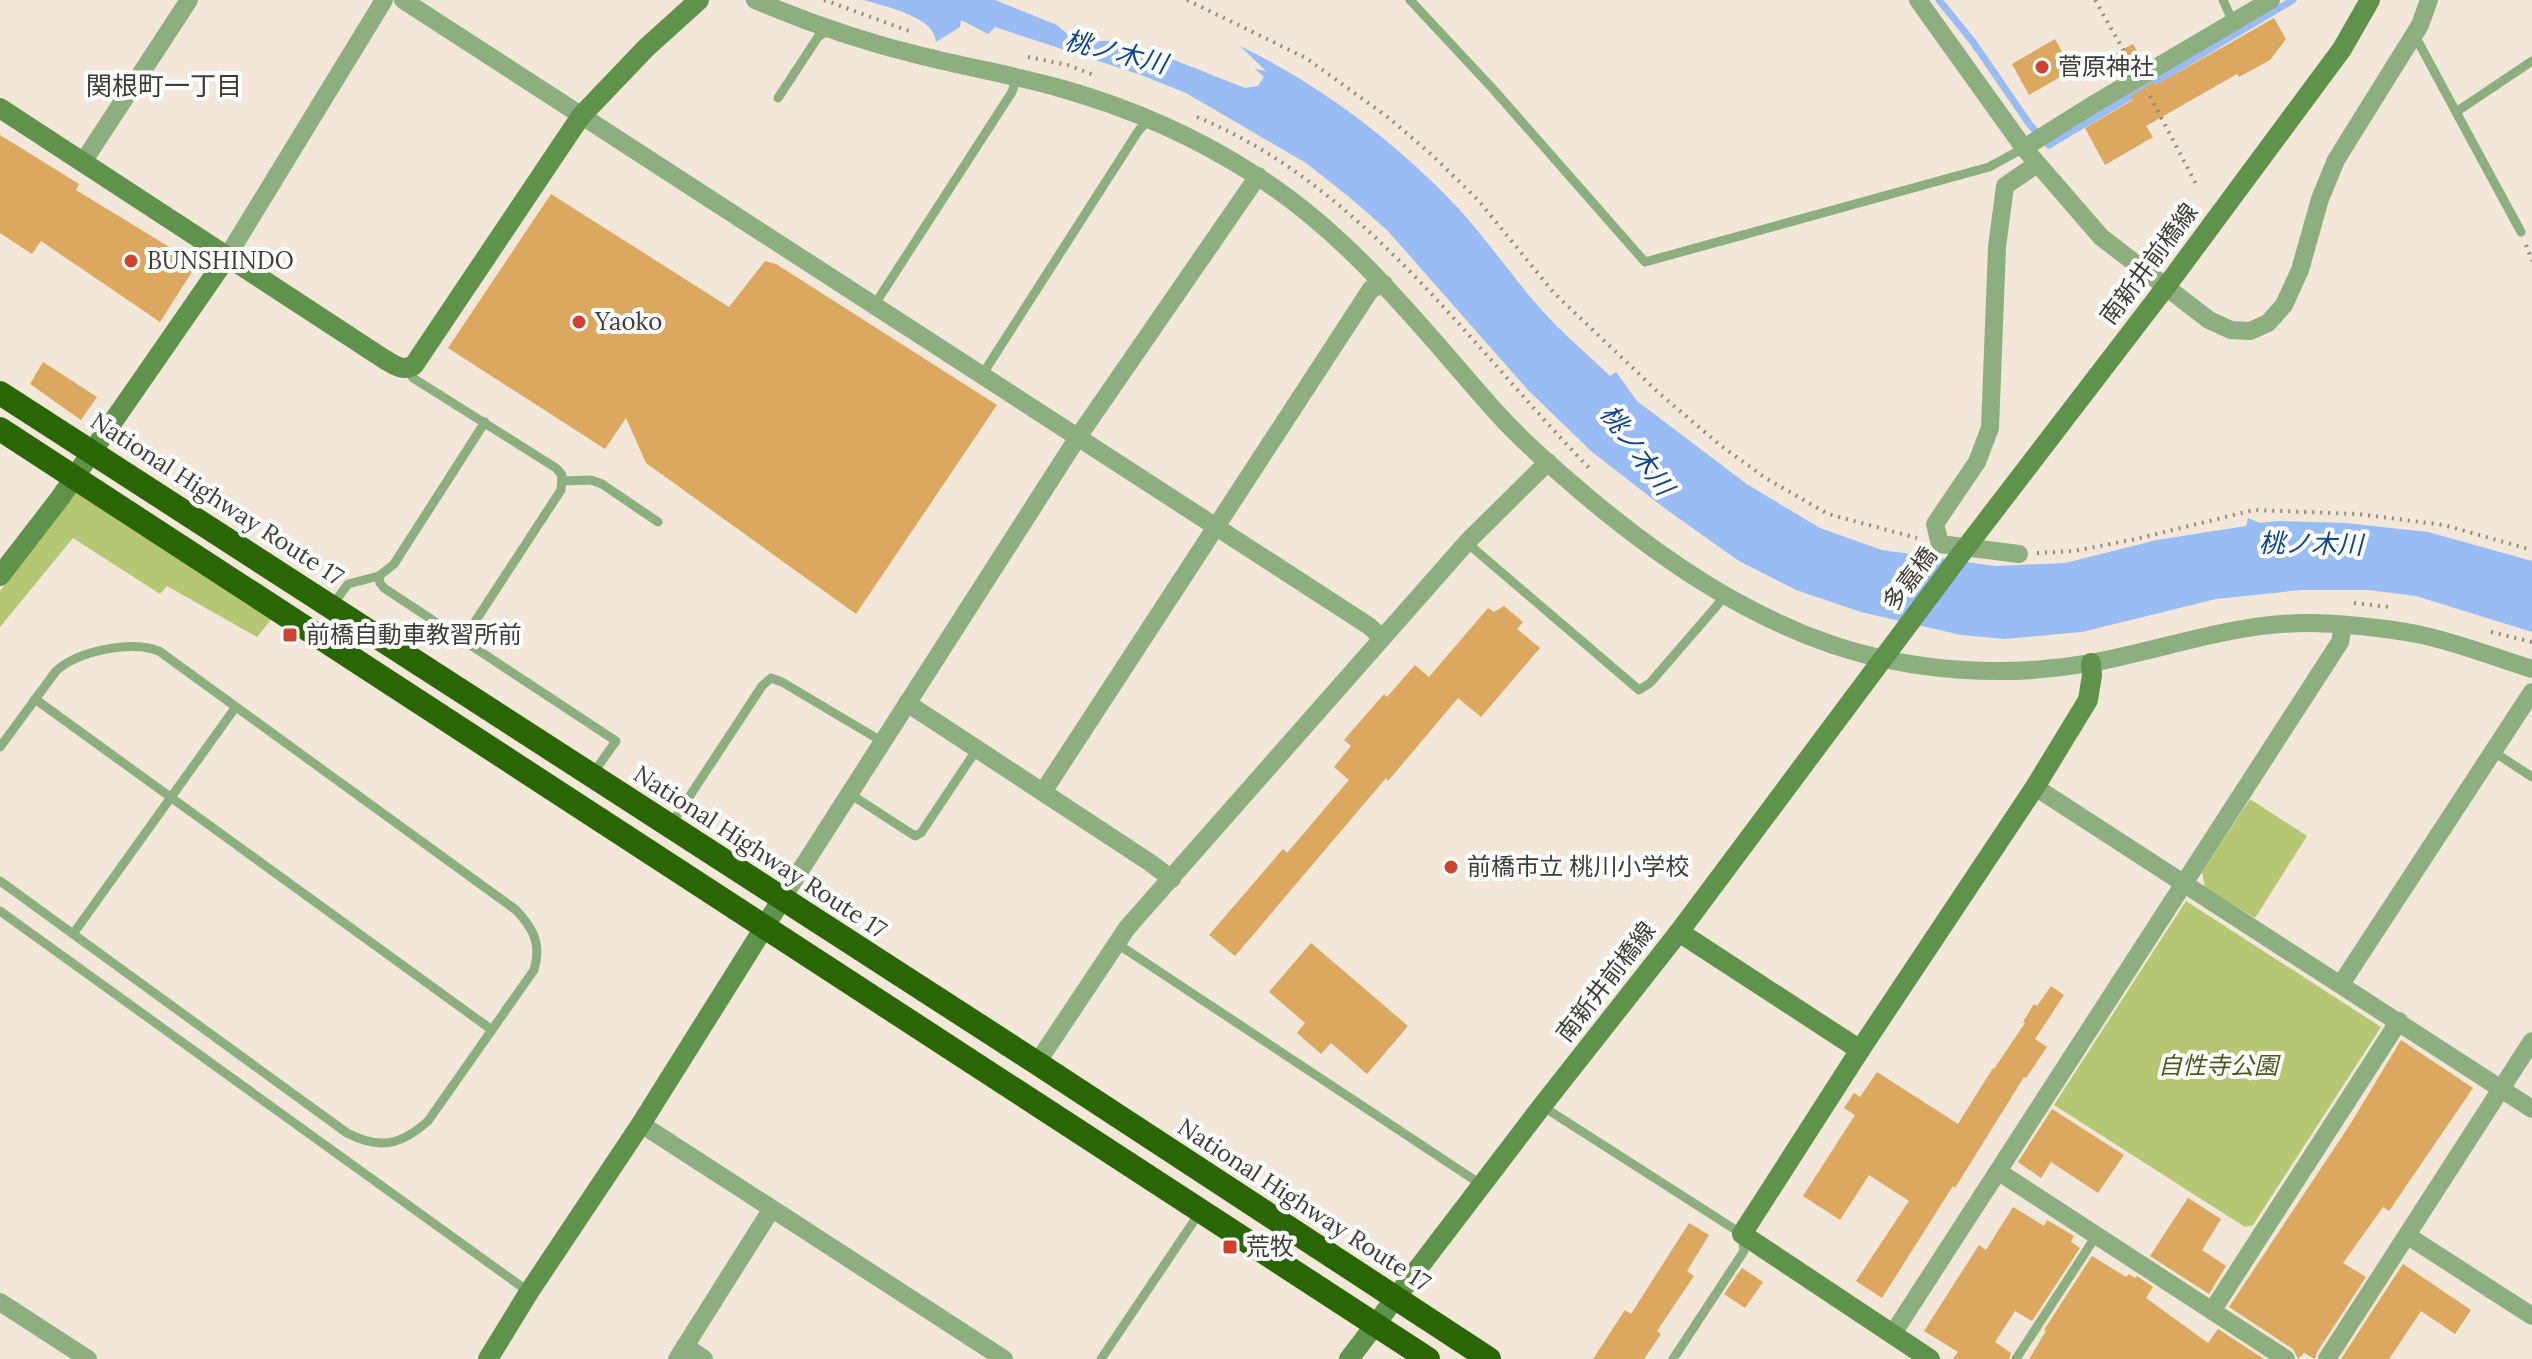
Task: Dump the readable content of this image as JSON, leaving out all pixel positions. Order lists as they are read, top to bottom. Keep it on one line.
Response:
{"streets":{"highway":["National Highway Route 17"],"street":["南新井前橋線","多嘉橋"]},"crossings":[["南新井前橋線","National Highway Route 17"],["南新井前橋線","多嘉橋"]],"districts":["関根町一丁目"],"water":["桃ノ木川"],"parks":["自性寺公園"],"places":{"other":["菅原神社","BUNSHINDO","Yaoko","前橋市立 桃川小学校"],"transit":["前橋自動車教習所前","荒牧"]}}
